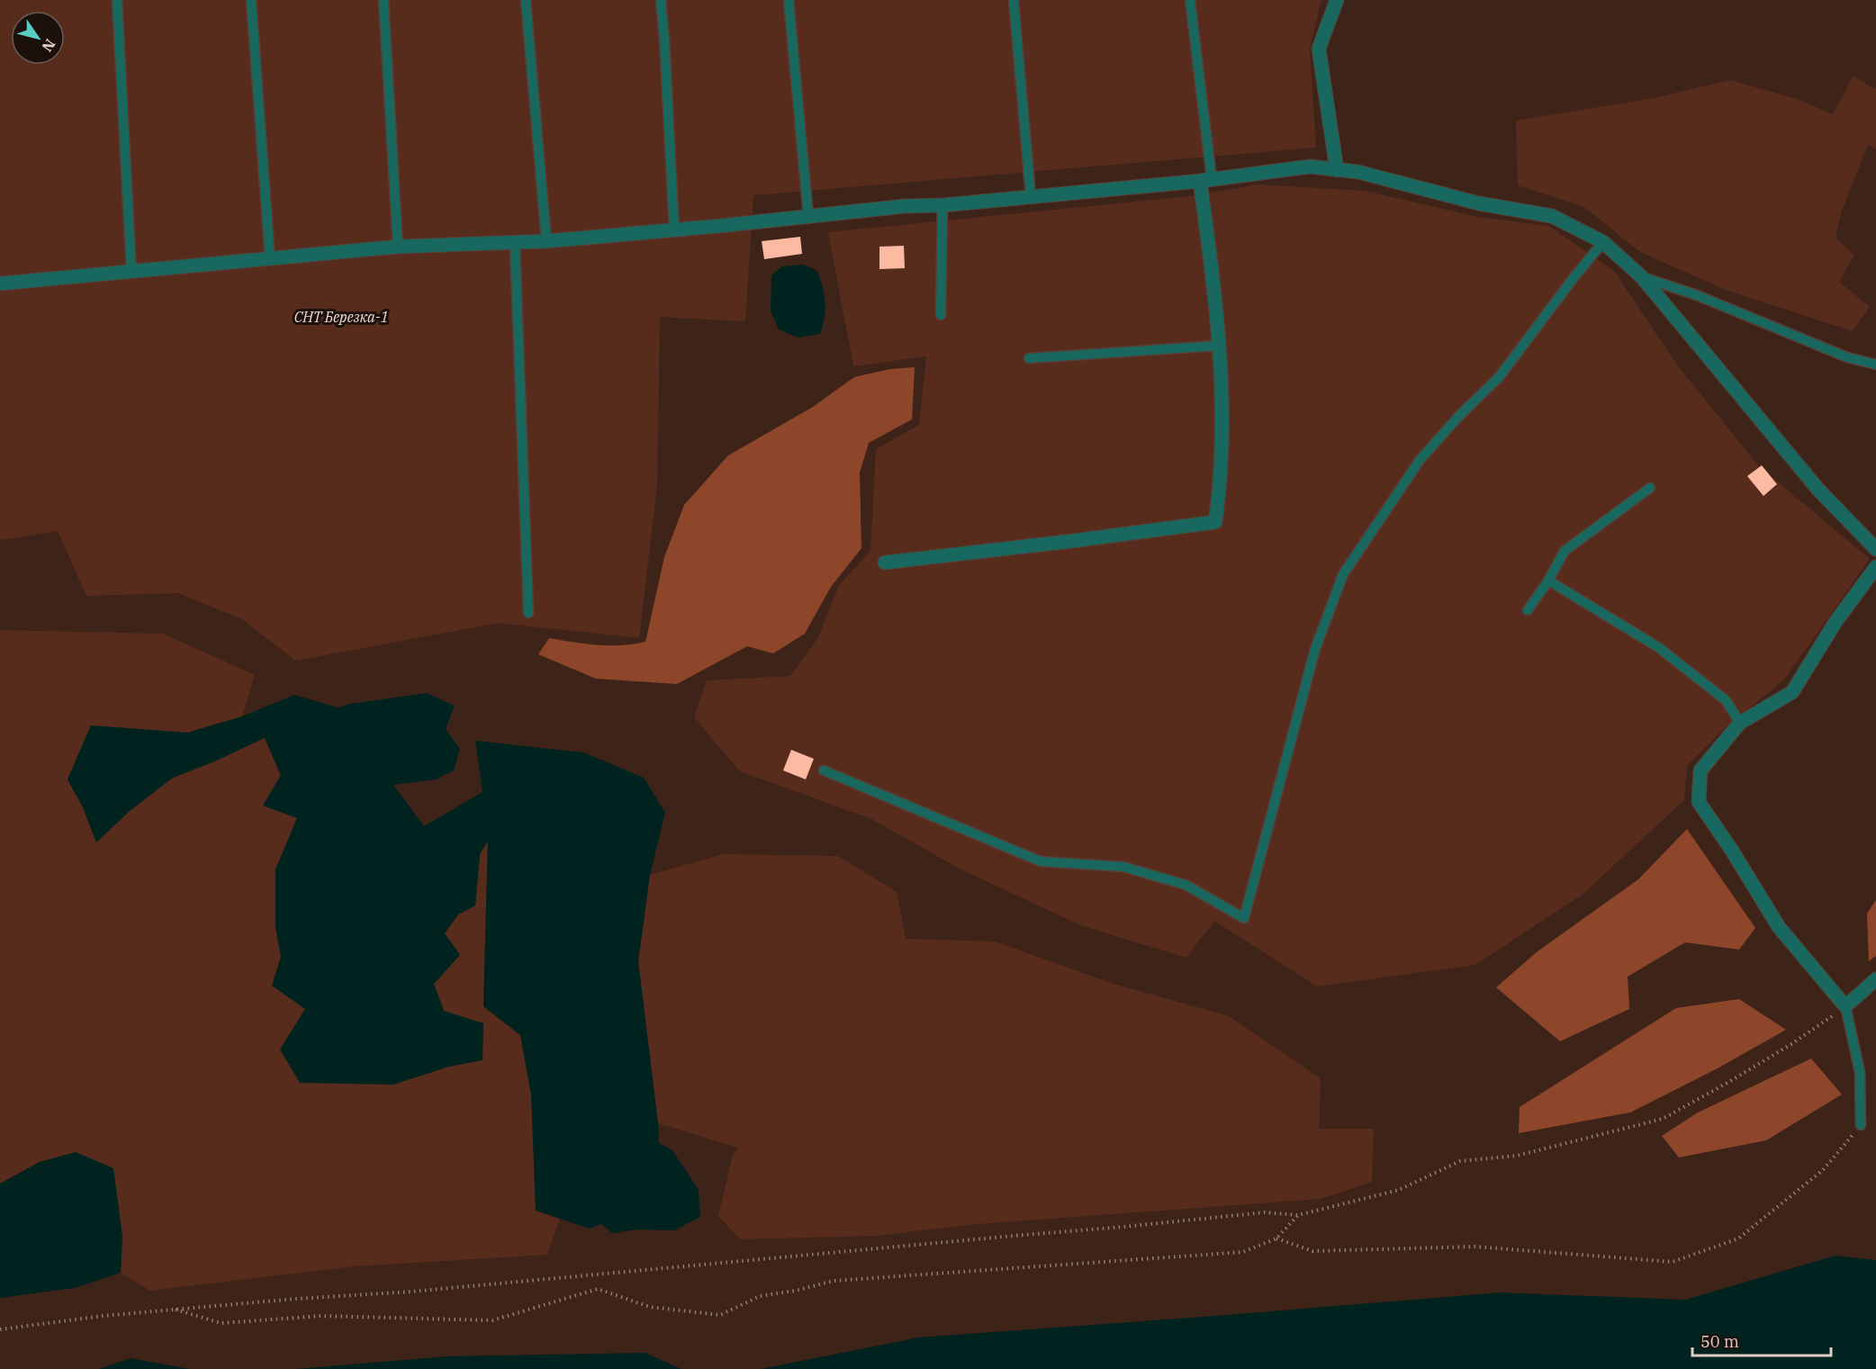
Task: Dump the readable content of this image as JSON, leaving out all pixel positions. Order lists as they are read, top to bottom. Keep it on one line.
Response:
{"parks":["СНТ Березка-1"],"scale_bar":"50 m","north":"bottom right"}
